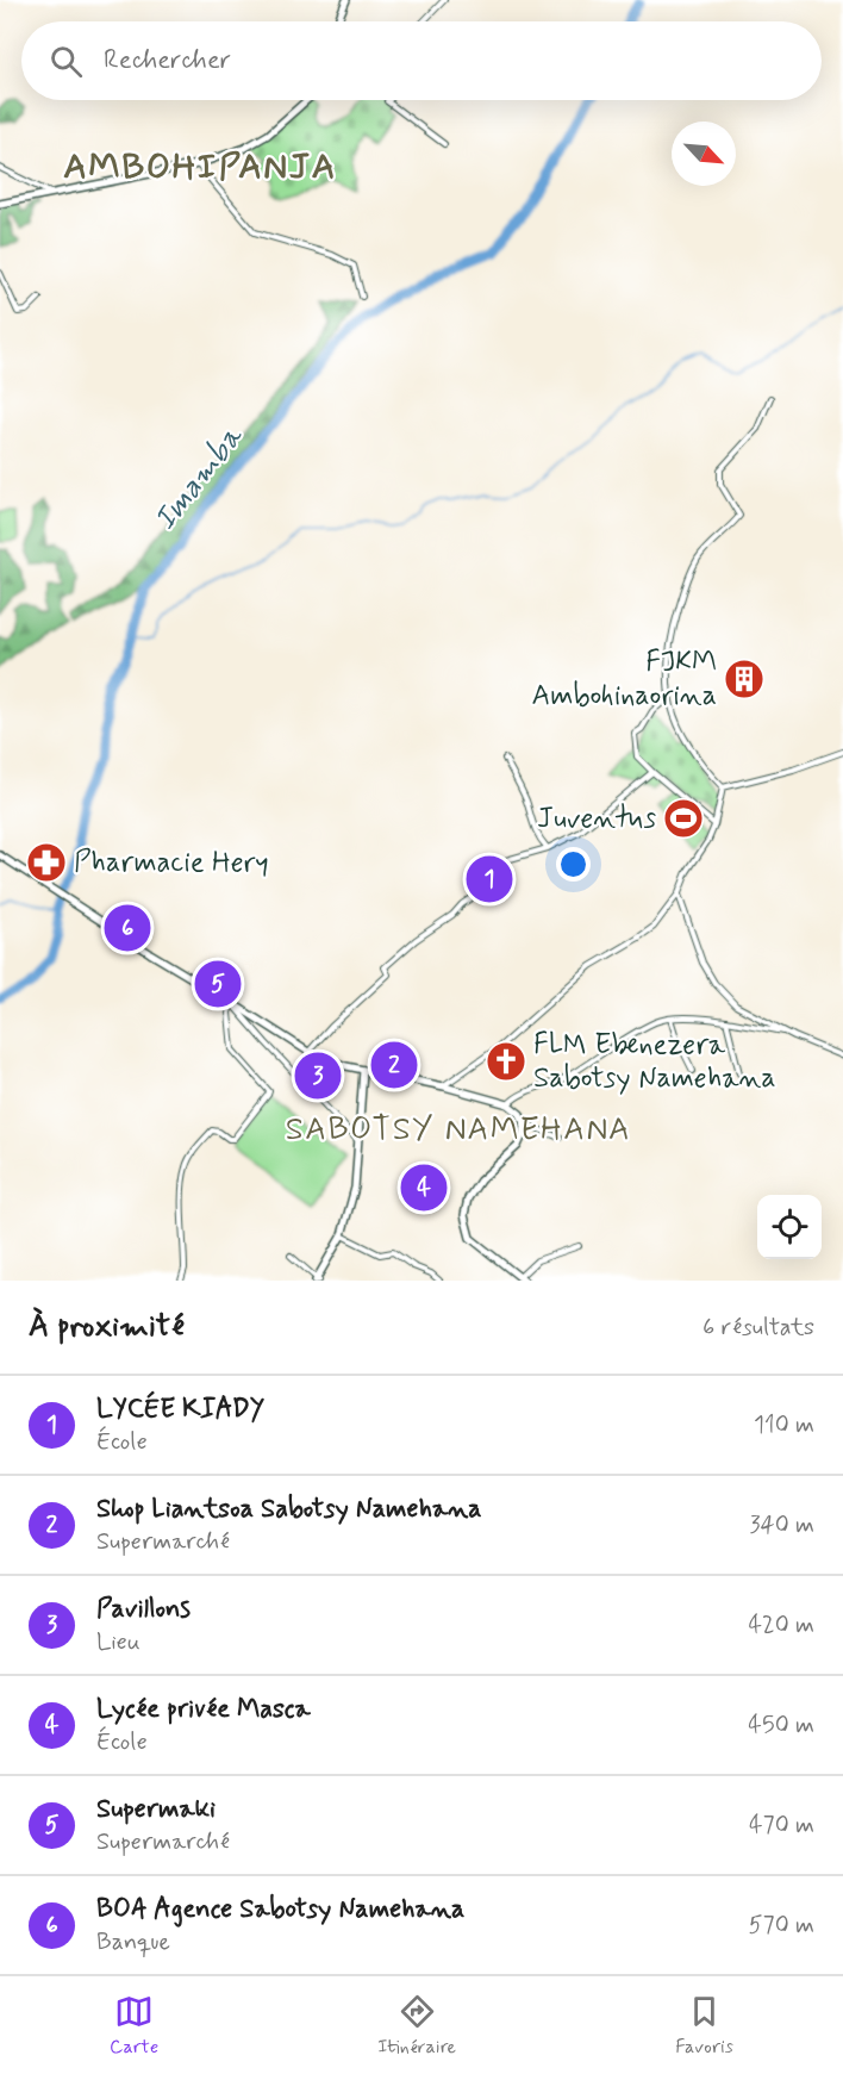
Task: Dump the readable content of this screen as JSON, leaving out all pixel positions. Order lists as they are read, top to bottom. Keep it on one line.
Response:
{"districts":["AMBOHIPANJA","SABOTSY NAMEHANA"],"water":["Imamba"],"places":{"building":["FJKM Ambohinaorina"],"sports":["Juventus"],"pharmacy":["Pharmacie Hery"],"church":["FLM Ebenezera Sabotsy Namehana"]},"north":"bottom right","page":{"search":"Rechercher","pins":["1","6","5","2","3","4"],"heading":["À proximité","6 résultats"],"list":[{"mark":"1","name":"LYCÉE KIADY","note":"École","value":"110 m"},{"mark":"2","name":"Shop Liantsoa Sabotsy Namehana","note":"Supermarché","value":"340 m"},{"mark":"3","name":"Pavillons","note":"Lieu","value":"420 m"},{"mark":"4","name":"Lycée privée Masca","note":"École","value":"450 m"},{"mark":"5","name":"Supermaki","note":"Supermarché","value":"470 m"},{"mark":"6","name":"BOA Agence Sabotsy Namehana","note":"Banque","value":"570 m"}],"nav":["Carte","Itinéraire","Favoris"]}}
